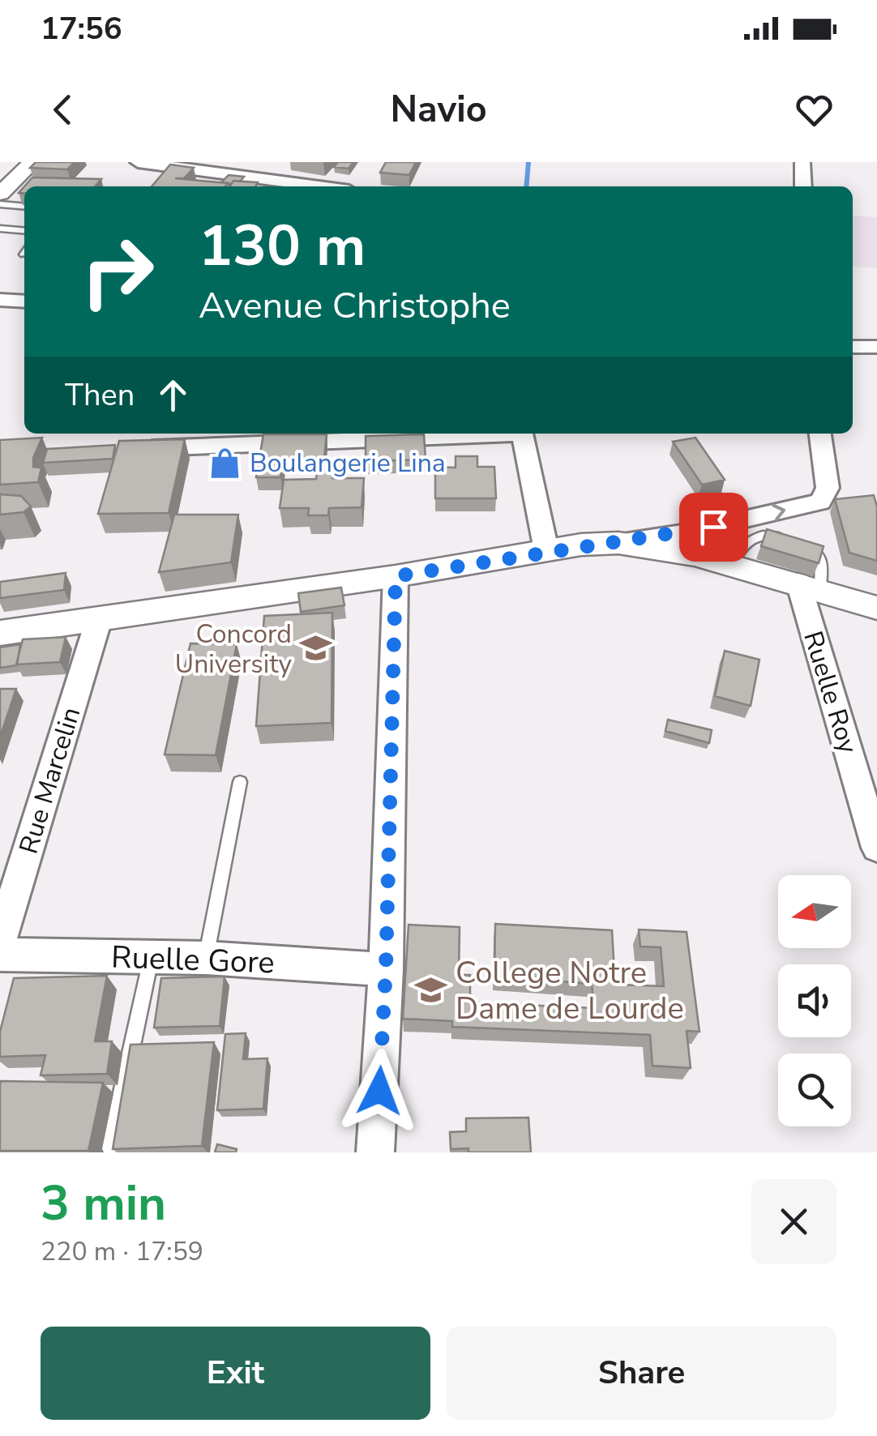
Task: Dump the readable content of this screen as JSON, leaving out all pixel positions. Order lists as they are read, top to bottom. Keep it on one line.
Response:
{"streets":{"street":["Ruelle Roy","Rue Marcelin","Ruelle Gore"]},"places":{"shop":["Boulangerie Lina"],"school or university":["Concord University","College Notre Dame de Lourde"]},"north":"left","page":{"status":"17:56","header":"Navio","turn":["130 m","Avenue Christophe"],"then":"Then","heading":["3 min","220 m · 17:59"],"buttons":["Exit","Share"]}}
